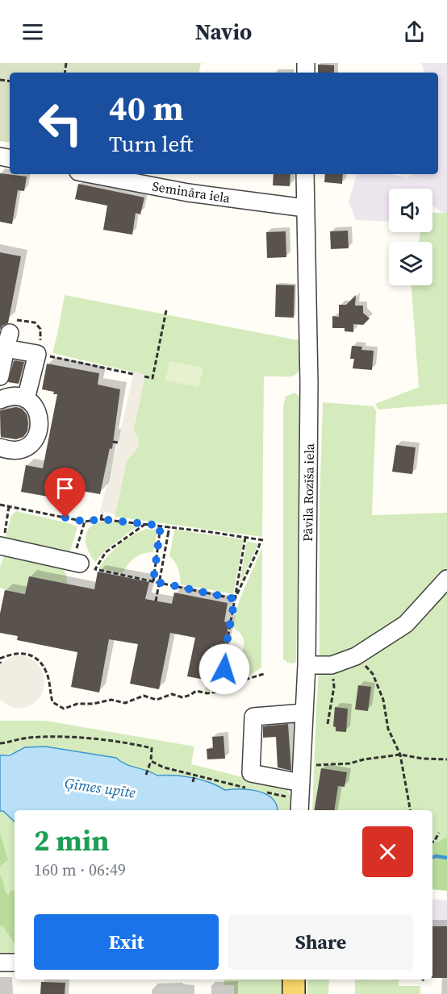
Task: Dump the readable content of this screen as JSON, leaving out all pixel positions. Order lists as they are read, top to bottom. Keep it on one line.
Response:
{"streets":{"street":["Semināra iela","Pāvila Rozīša iela"]},"crossings":[["Semināra iela","Pāvila Rozīša iela"]],"water":["Ģīmes upīte"],"page":{"header":"Navio","turn":["40 m","Turn left"],"heading":["2 min","160 m · 06:49"],"buttons":["Exit","Share"]}}
